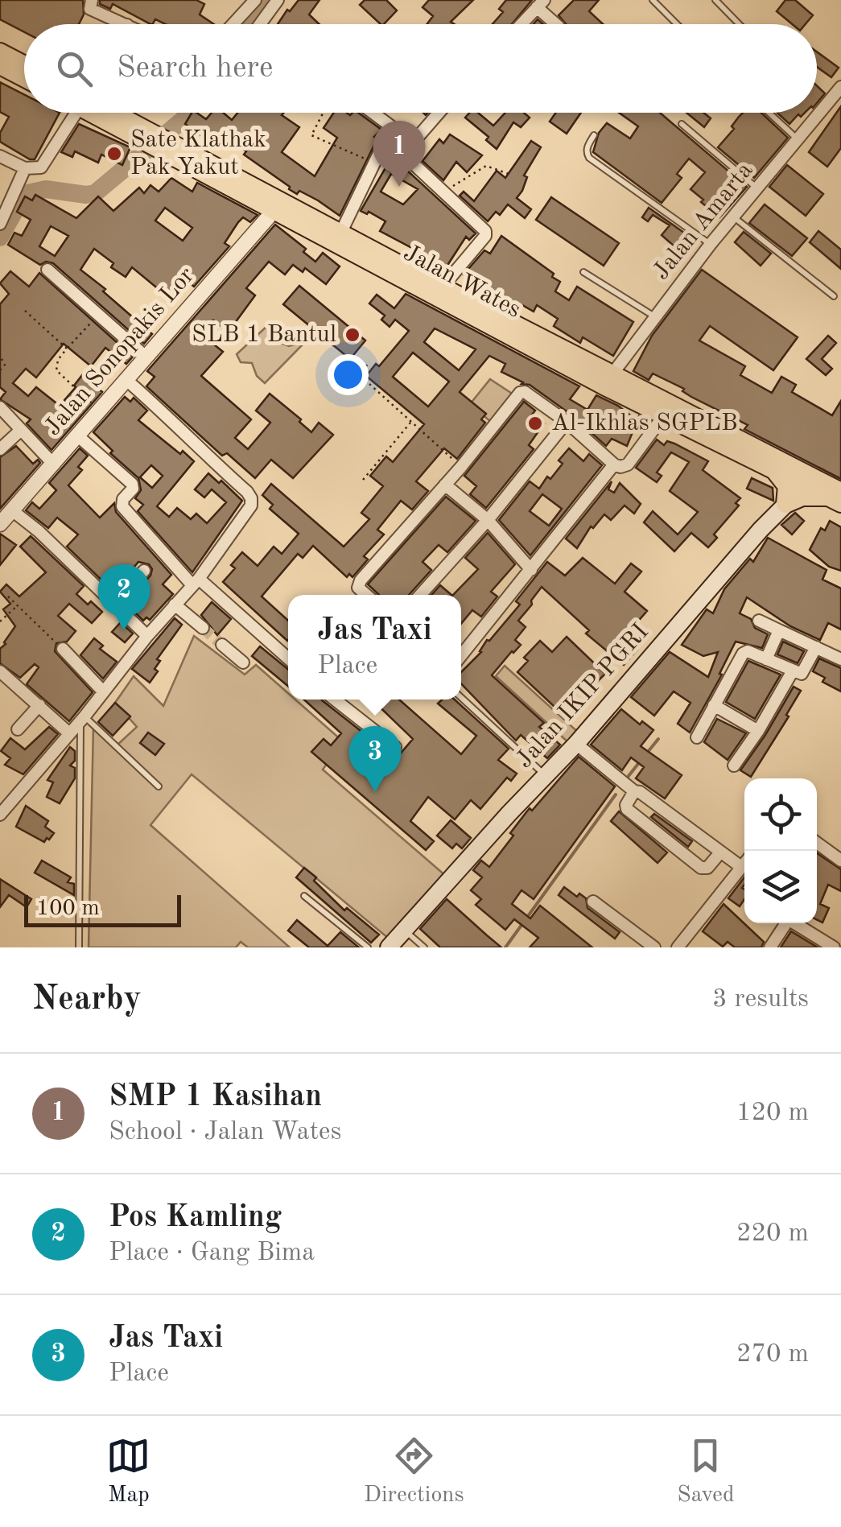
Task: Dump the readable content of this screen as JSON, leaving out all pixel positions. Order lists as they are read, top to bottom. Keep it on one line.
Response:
{"streets":{"main road":["Jalan Wates","Jalan IKIP PGRI"],"street":["Jalan Amarta","Jalan Sonopakis Lor"]},"crossings":[["Jalan Amarta","Jalan Wates"],["Jalan Wates","Jalan Sonopakis Lor"],["Jalan Wates","Jalan IKIP PGRI"]],"places":["Sate Klathak Pak Yakut","SLB 1 Bantul","Al-Ikhlas SGPLB"],"scale_bar":"100 m","page":{"search":"Search here","pins":["1","2","3"],"popup":["Jas Taxi","Place"],"scale":"100 m","heading":["Nearby","3 results"],"list":[{"mark":"1","name":"SMP 1 Kasihan","note":"School · Jalan Wates","value":"120 m"},{"mark":"2","name":"Pos Kamling","note":"Place · Gang Bima","value":"220 m"},{"mark":"3","name":"Jas Taxi","note":"Place","value":"270 m"}],"nav":["Map","Directions","Saved"]}}
